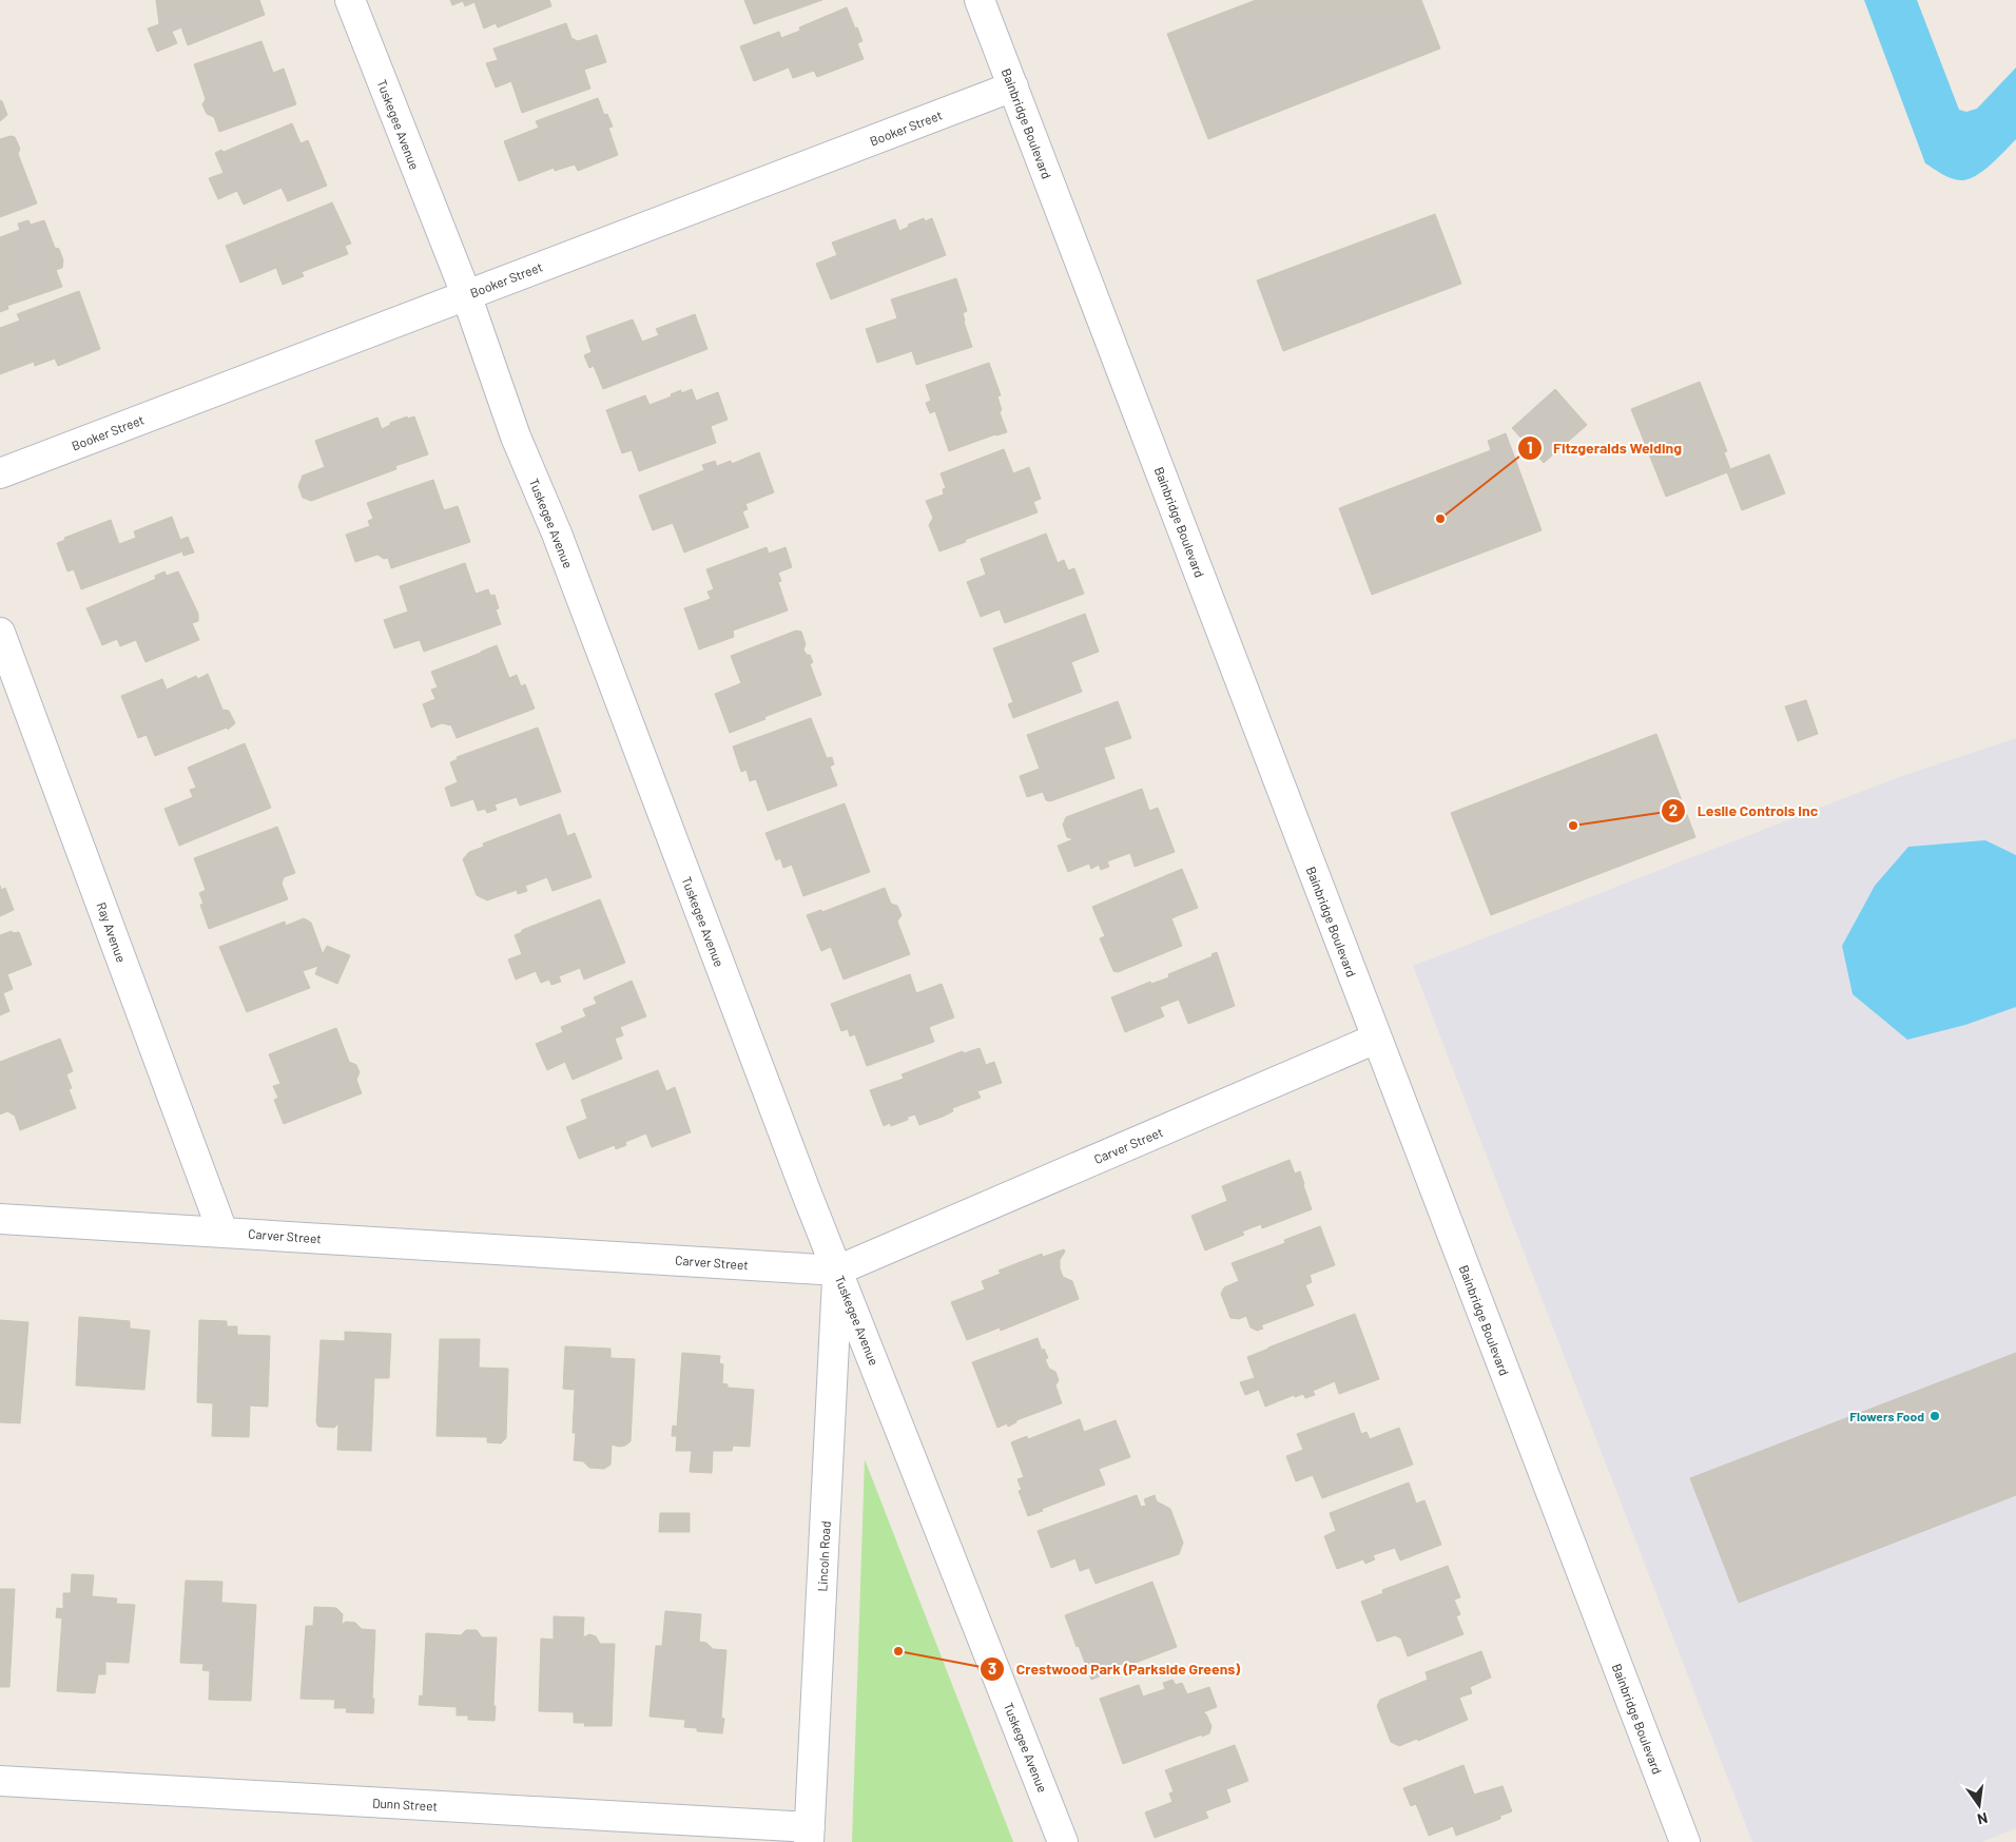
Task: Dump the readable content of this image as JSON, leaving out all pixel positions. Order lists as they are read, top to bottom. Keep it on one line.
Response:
{"streets":{"street":["Bainbridge Boulevard","Tuskegee Avenue","Booker Street","Ray Avenue","Carver Street","Lincoln Road","Dunn Street"]},"crossings":[["Bainbridge Boulevard","Booker Street"],["Bainbridge Boulevard","Carver Street"],["Tuskegee Avenue","Booker Street"],["Tuskegee Avenue","Carver Street"],["Tuskegee Avenue","Lincoln Road"],["Ray Avenue","Carver Street"],["Carver Street","Lincoln Road"],["Lincoln Road","Dunn Street"]],"places":["Fitzgeralds Welding","Leslie Controls Inc","Flowers Food","Crestwood Park (Parkside Greens)"],"north":"bottom"}
